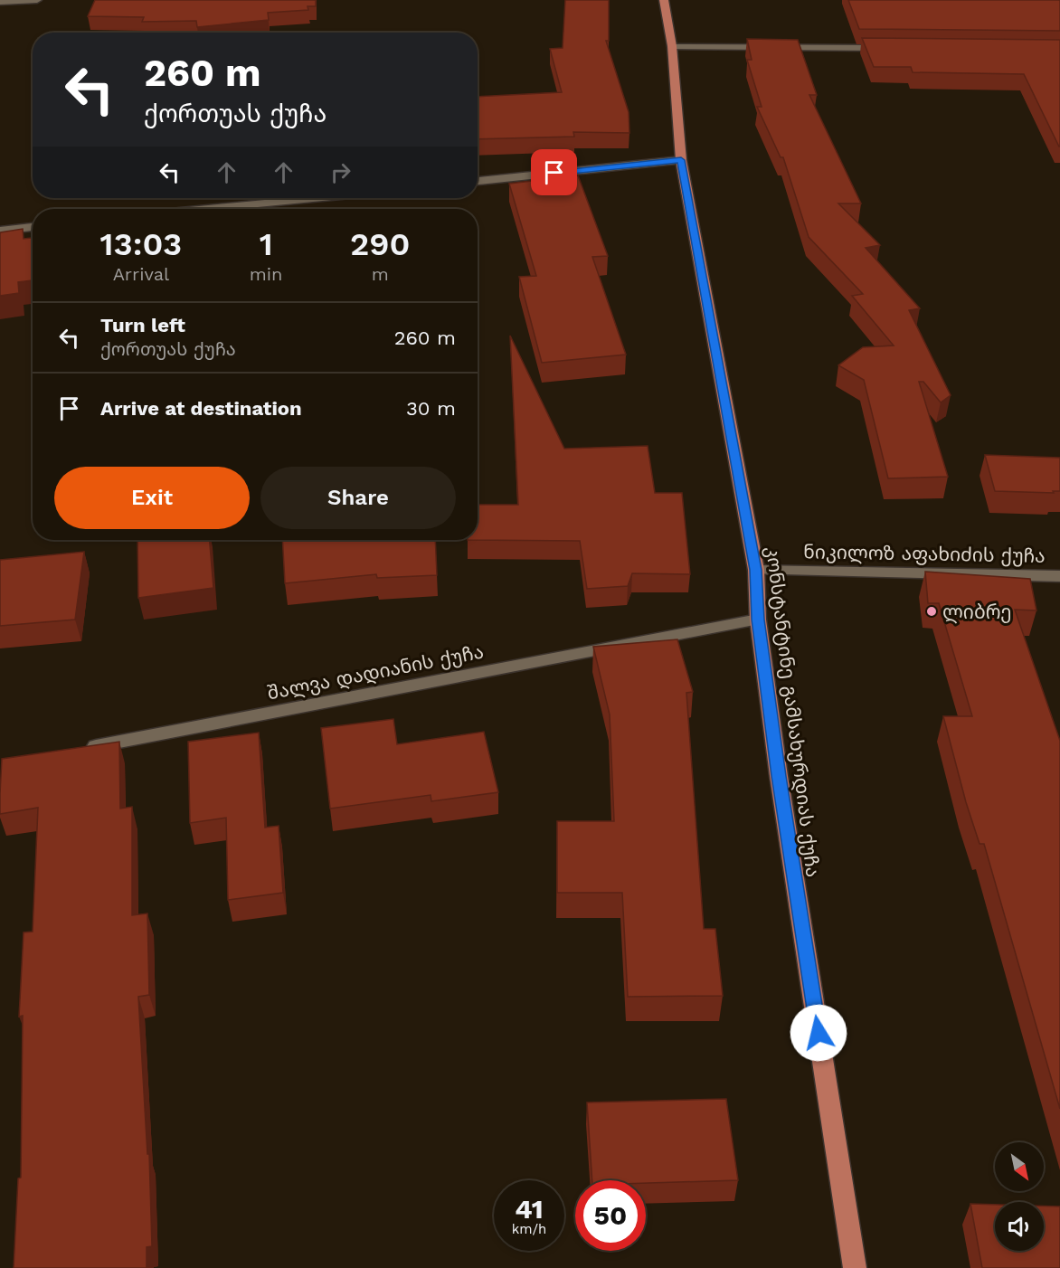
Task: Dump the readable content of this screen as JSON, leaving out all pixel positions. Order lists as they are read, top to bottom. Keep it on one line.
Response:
{"streets":{"main road":["კონსტანტინე გამსახურდიას ქუჩა"],"street":["ნიკილოზ აფახიძის ქუჩა","შალვა დადიანის ქუჩა"]},"crossings":[["ნიკილოზ აფახიძის ქუჩა","კონსტანტინე გამსახურდიას ქუჩა"],["შალვა დადიანის ქუჩა","კონსტანტინე გამსახურდიას ქუჩა"]],"places":["ლიბრე"],"north":"bottom right","page":{"turn":["260 m","ქორთუას ქუჩა"],"eta":["13:03","Arrival","1","min","290","m"],"list":[{"name":"Turn left","note":"ქორთუას ქუჩა","value":"260 m"},{"name":"Arrive at destination","value":"30 m"}],"buttons":["Exit","Share"],"speed":"41 km/h","limit":"50"}}
